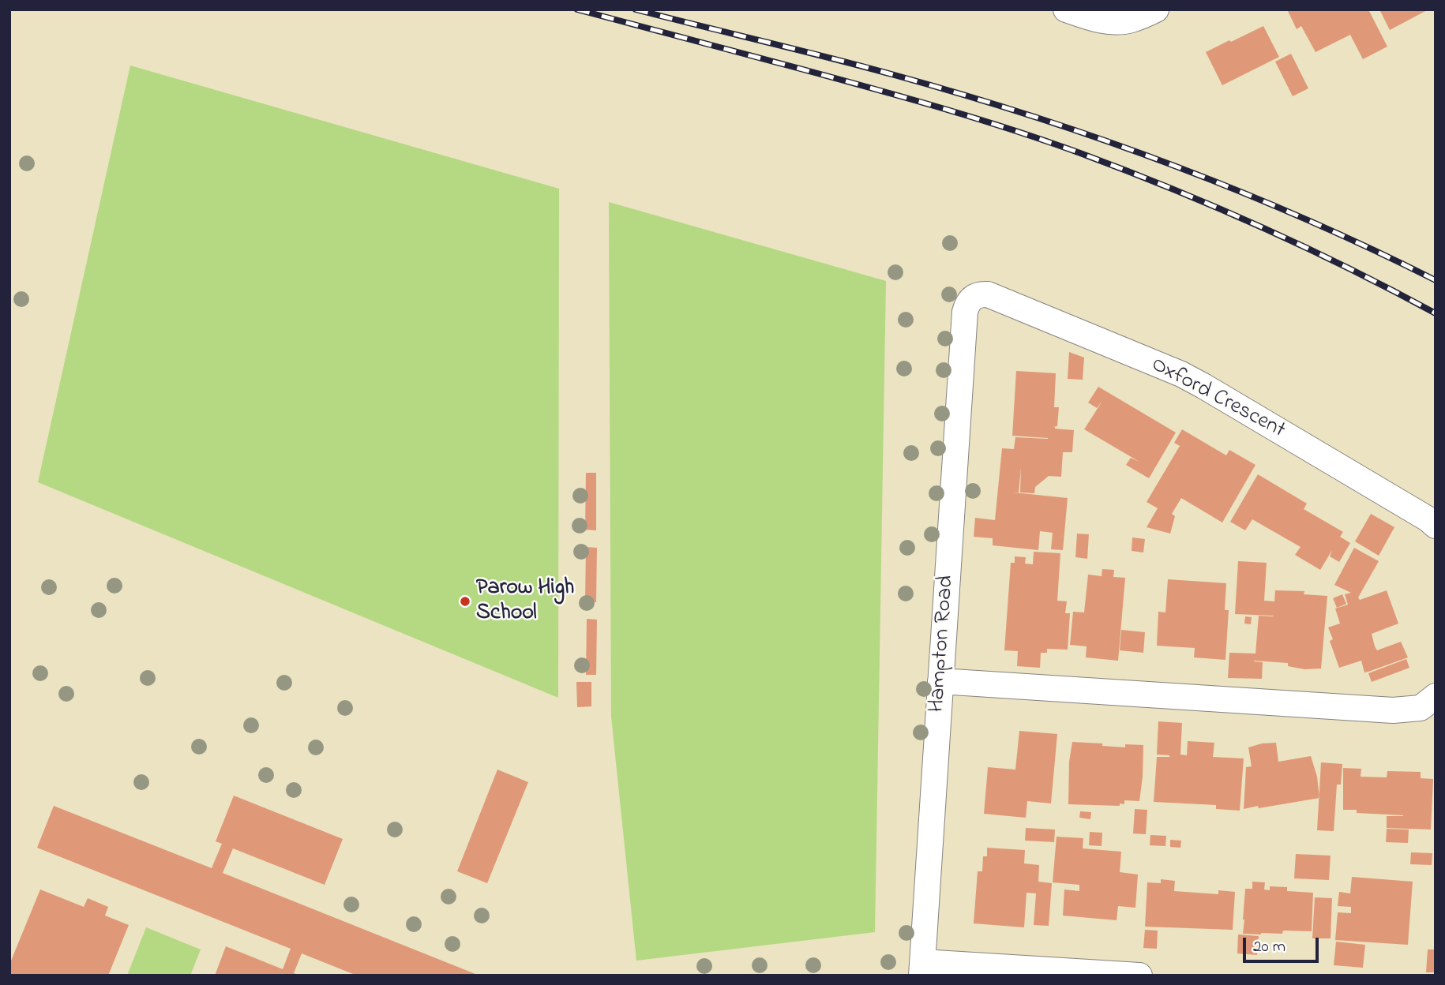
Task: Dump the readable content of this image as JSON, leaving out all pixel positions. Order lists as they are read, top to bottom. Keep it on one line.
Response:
{"streets":{"street":["Oxford Crescent","Hampton Road"]},"crossings":[["Oxford Crescent","Hampton Road"]],"places":["Parow High School"],"scale_bar":"20 m"}
